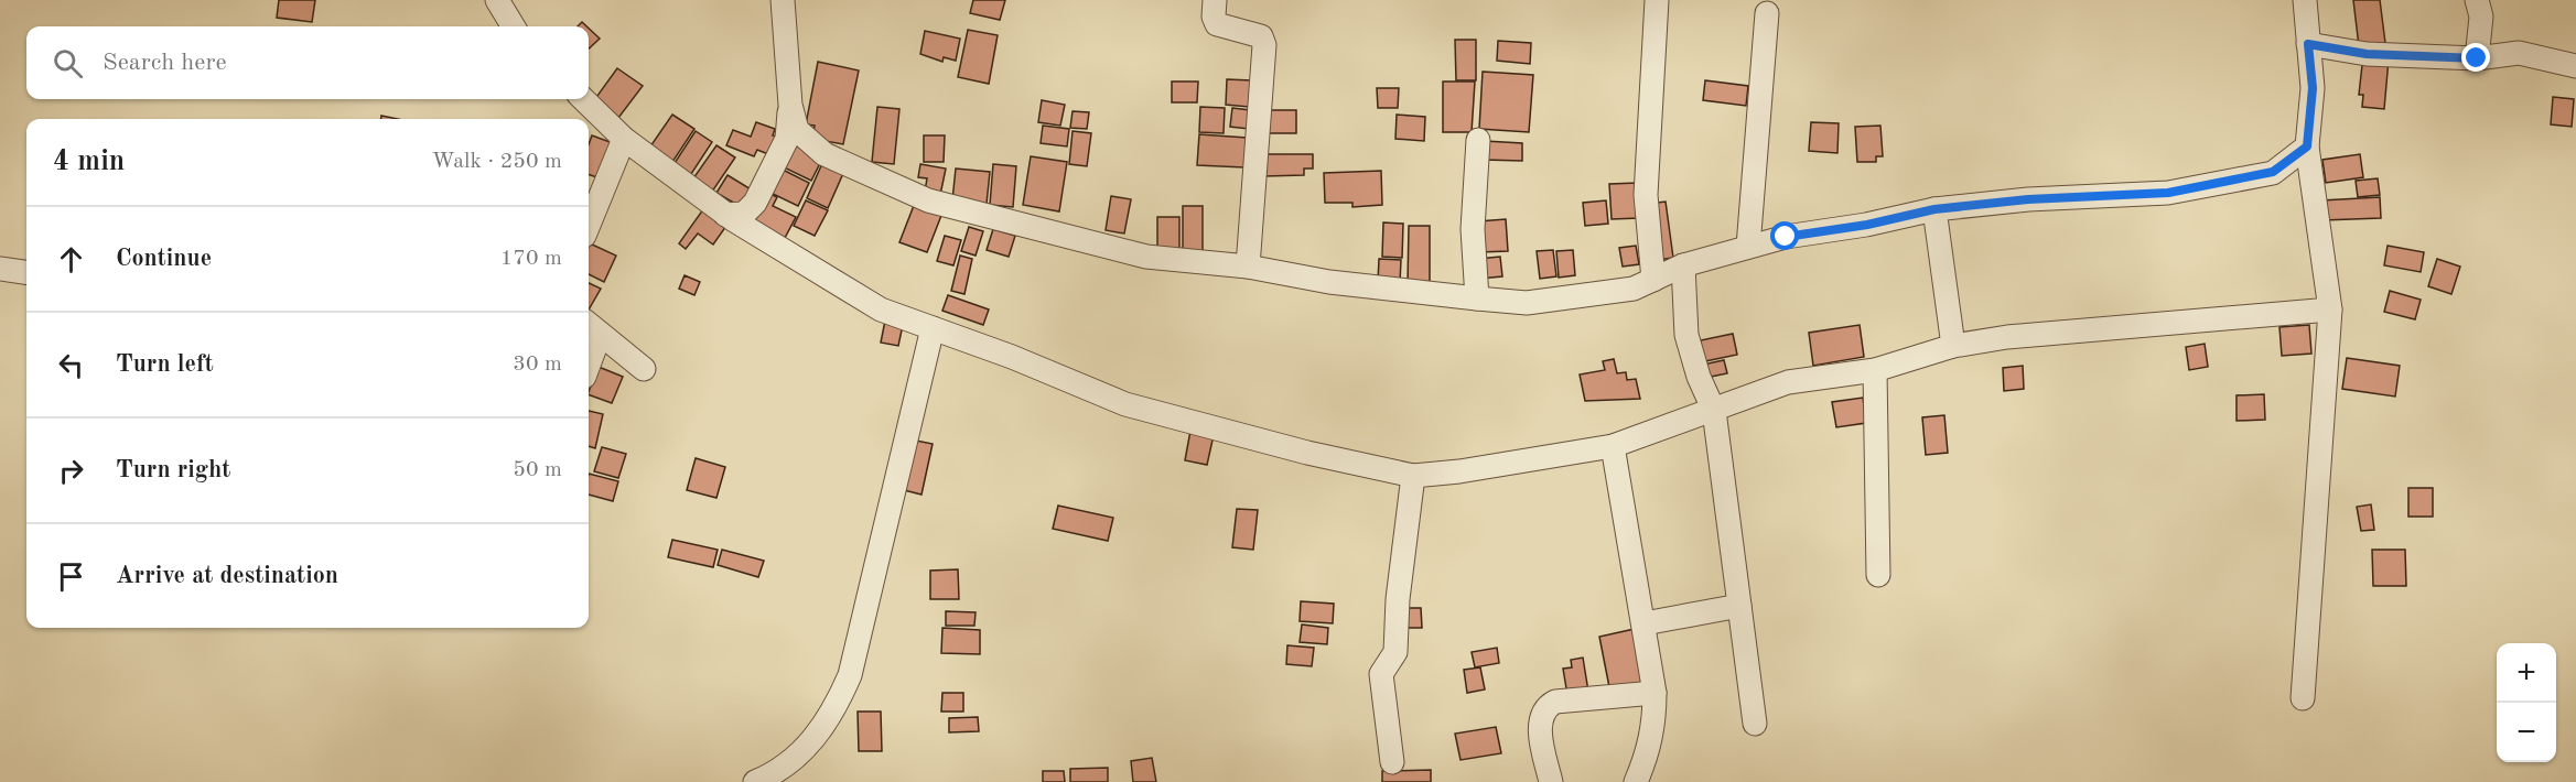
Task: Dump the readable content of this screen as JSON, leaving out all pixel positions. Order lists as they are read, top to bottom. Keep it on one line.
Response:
{"page":{"search":"Search here","heading":["4 min","Walk · 250 m"],"list":[["Continue","170 m"],["Turn left","30 m"],["Turn right","50 m"],"Arrive at destination"],"map_buttons":["+","−"]}}
